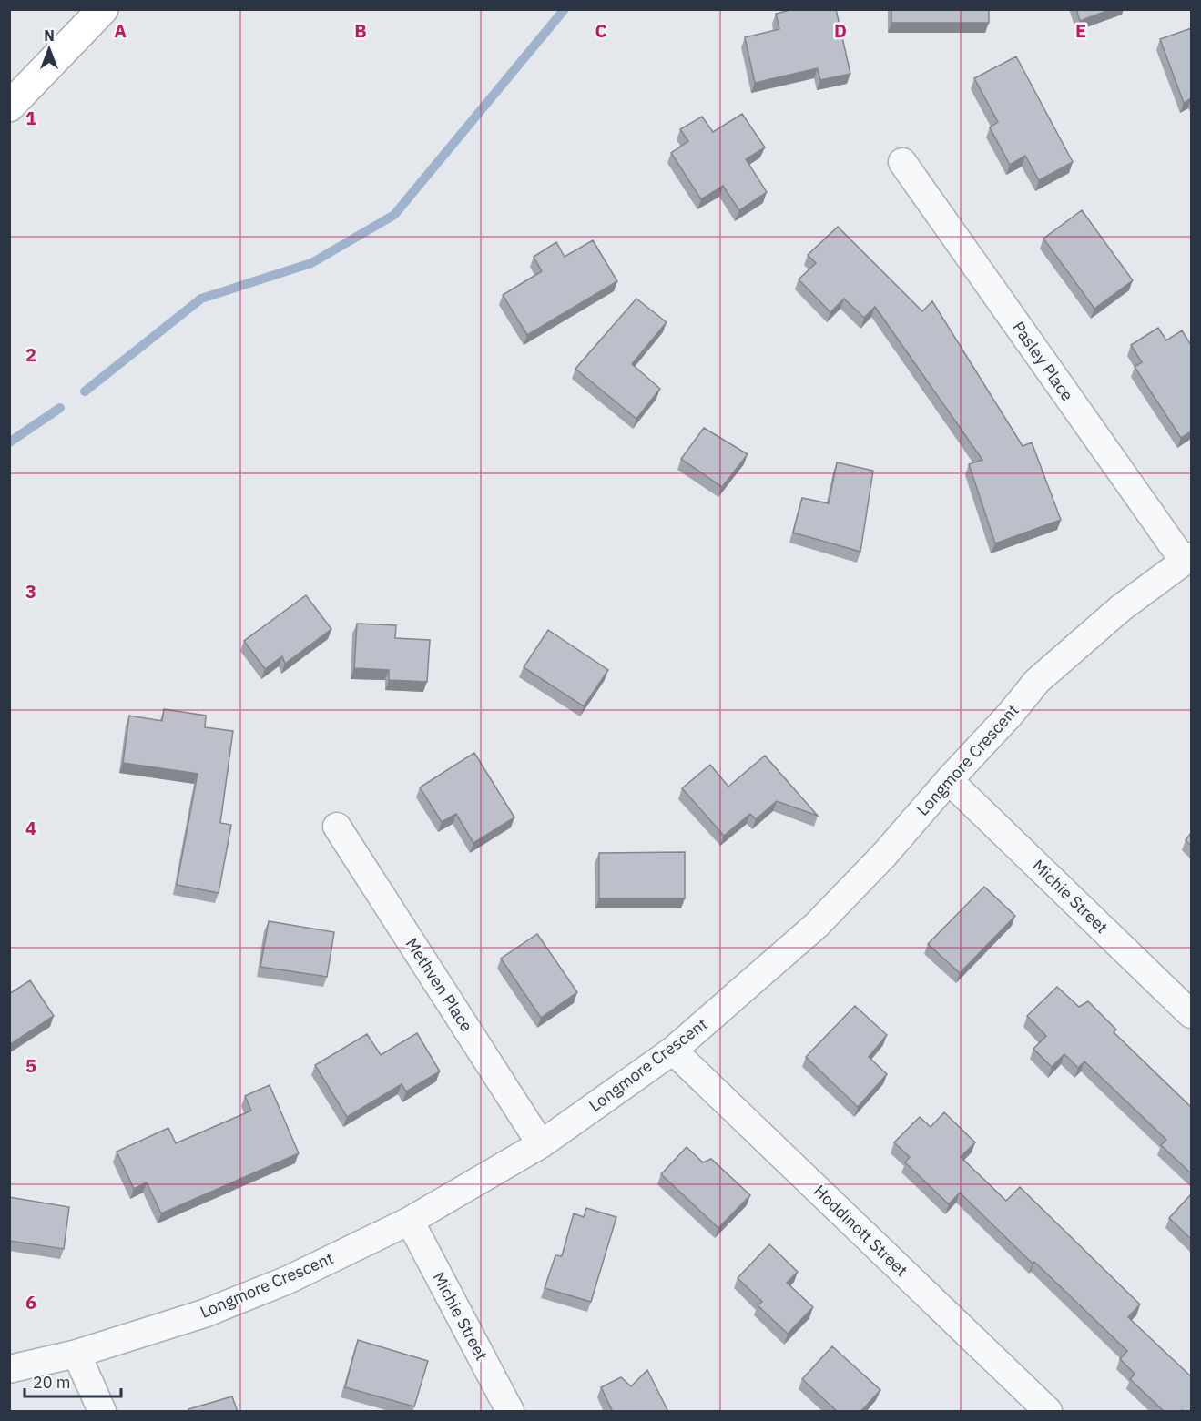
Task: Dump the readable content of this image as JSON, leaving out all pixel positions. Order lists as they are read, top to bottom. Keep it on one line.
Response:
{"streets":{"street":["Pasley Place","Longmore Crescent","Michie Street","Methven Place","Hoddinott Street"]},"crossings":[["Pasley Place","Longmore Crescent"],["Longmore Crescent","Michie Street"],["Longmore Crescent","Methven Place"],["Longmore Crescent","Hoddinott Street"]],"scale_bar":"20 m","north":"top","grid":{"columns":["A","B","C","D","E"],"rows":["1","2","3","4","5","6"]}}
